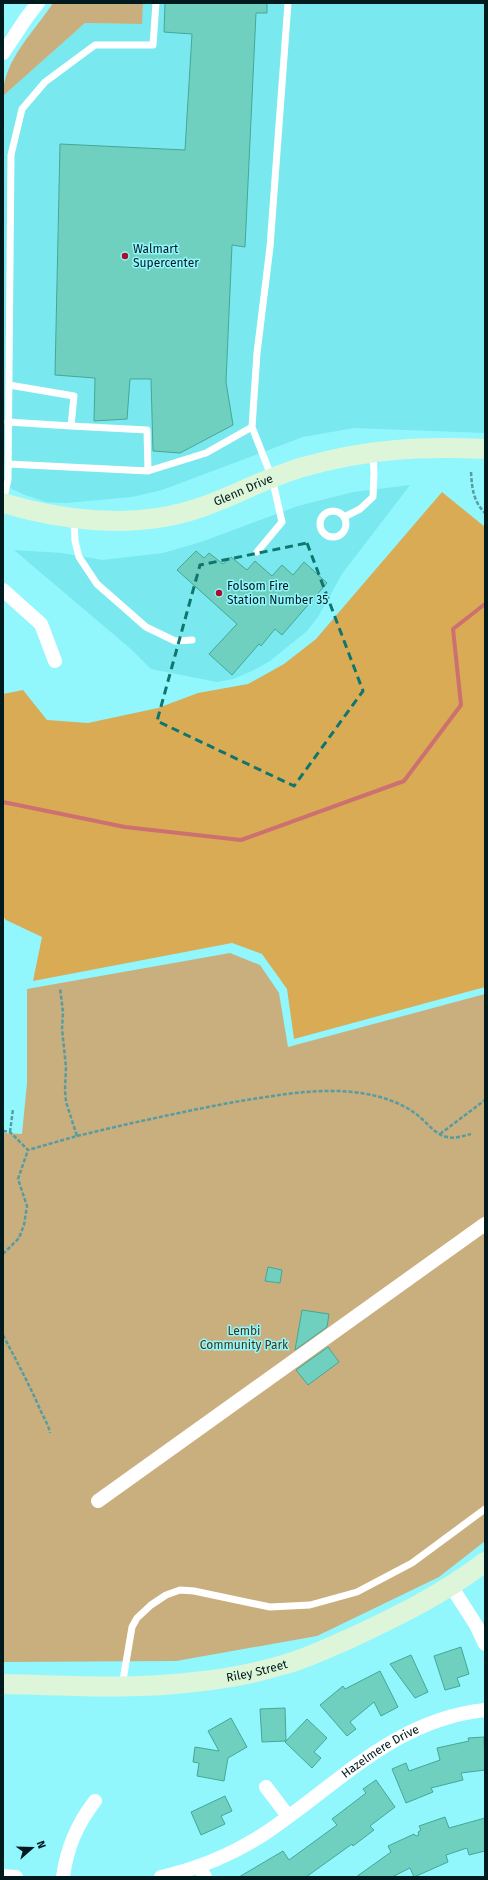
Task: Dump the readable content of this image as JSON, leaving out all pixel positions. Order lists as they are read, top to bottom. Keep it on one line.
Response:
{"streets":{"main road":["Glenn Drive","Riley Street"],"street":["Hazelmere Drive"]},"parks":["Lembi Community Park"],"places":["Walmart Supercenter","Folsom Fire Station Number 35"],"north":"right"}
